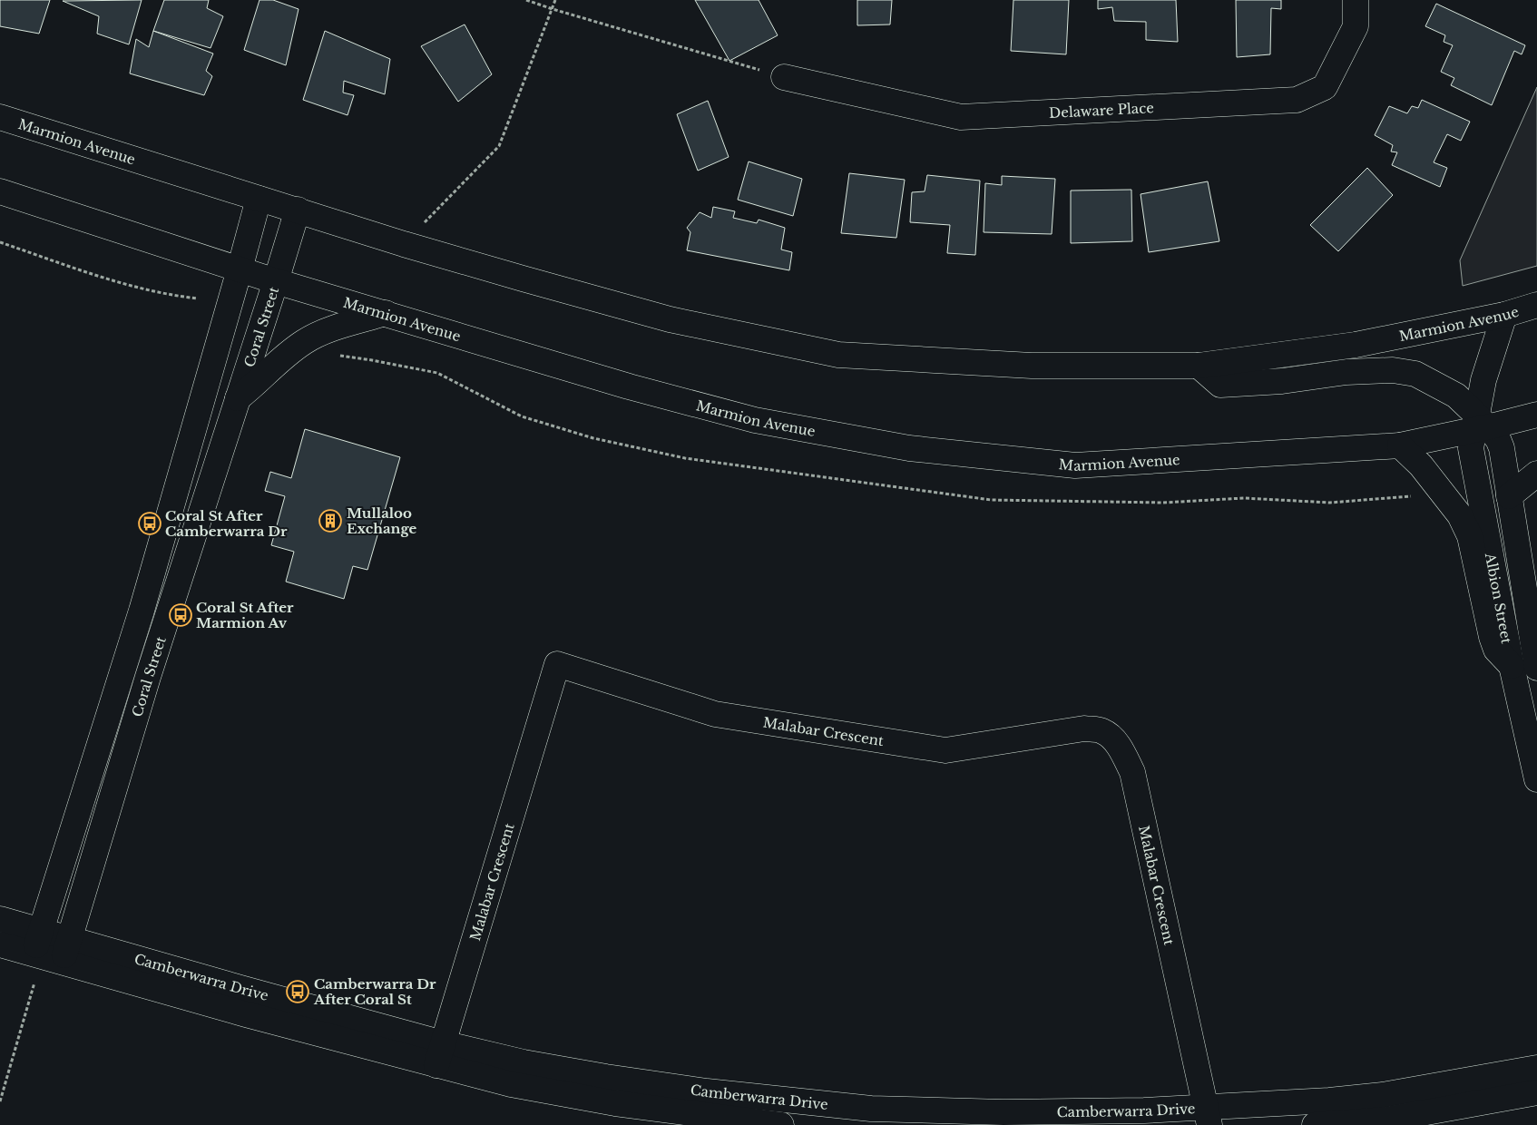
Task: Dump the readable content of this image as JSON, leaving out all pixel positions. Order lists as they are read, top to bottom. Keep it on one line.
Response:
{"streets":{"main road":["Delaware Place","Marmion Avenue","Coral Street","Albion Street","Malabar Crescent","Camberwarra Drive"]},"crossings":[["Marmion Avenue","Coral Street"],["Marmion Avenue","Albion Street"],["Coral Street","Camberwarra Drive"],["Malabar Crescent","Camberwarra Drive"]],"places":{"building":["Mullaloo Exchange"],"bus stop":["Coral St After Camberwarra Dr","Coral St After Marmion Av","Camberwarra Dr After Coral St"]}}
